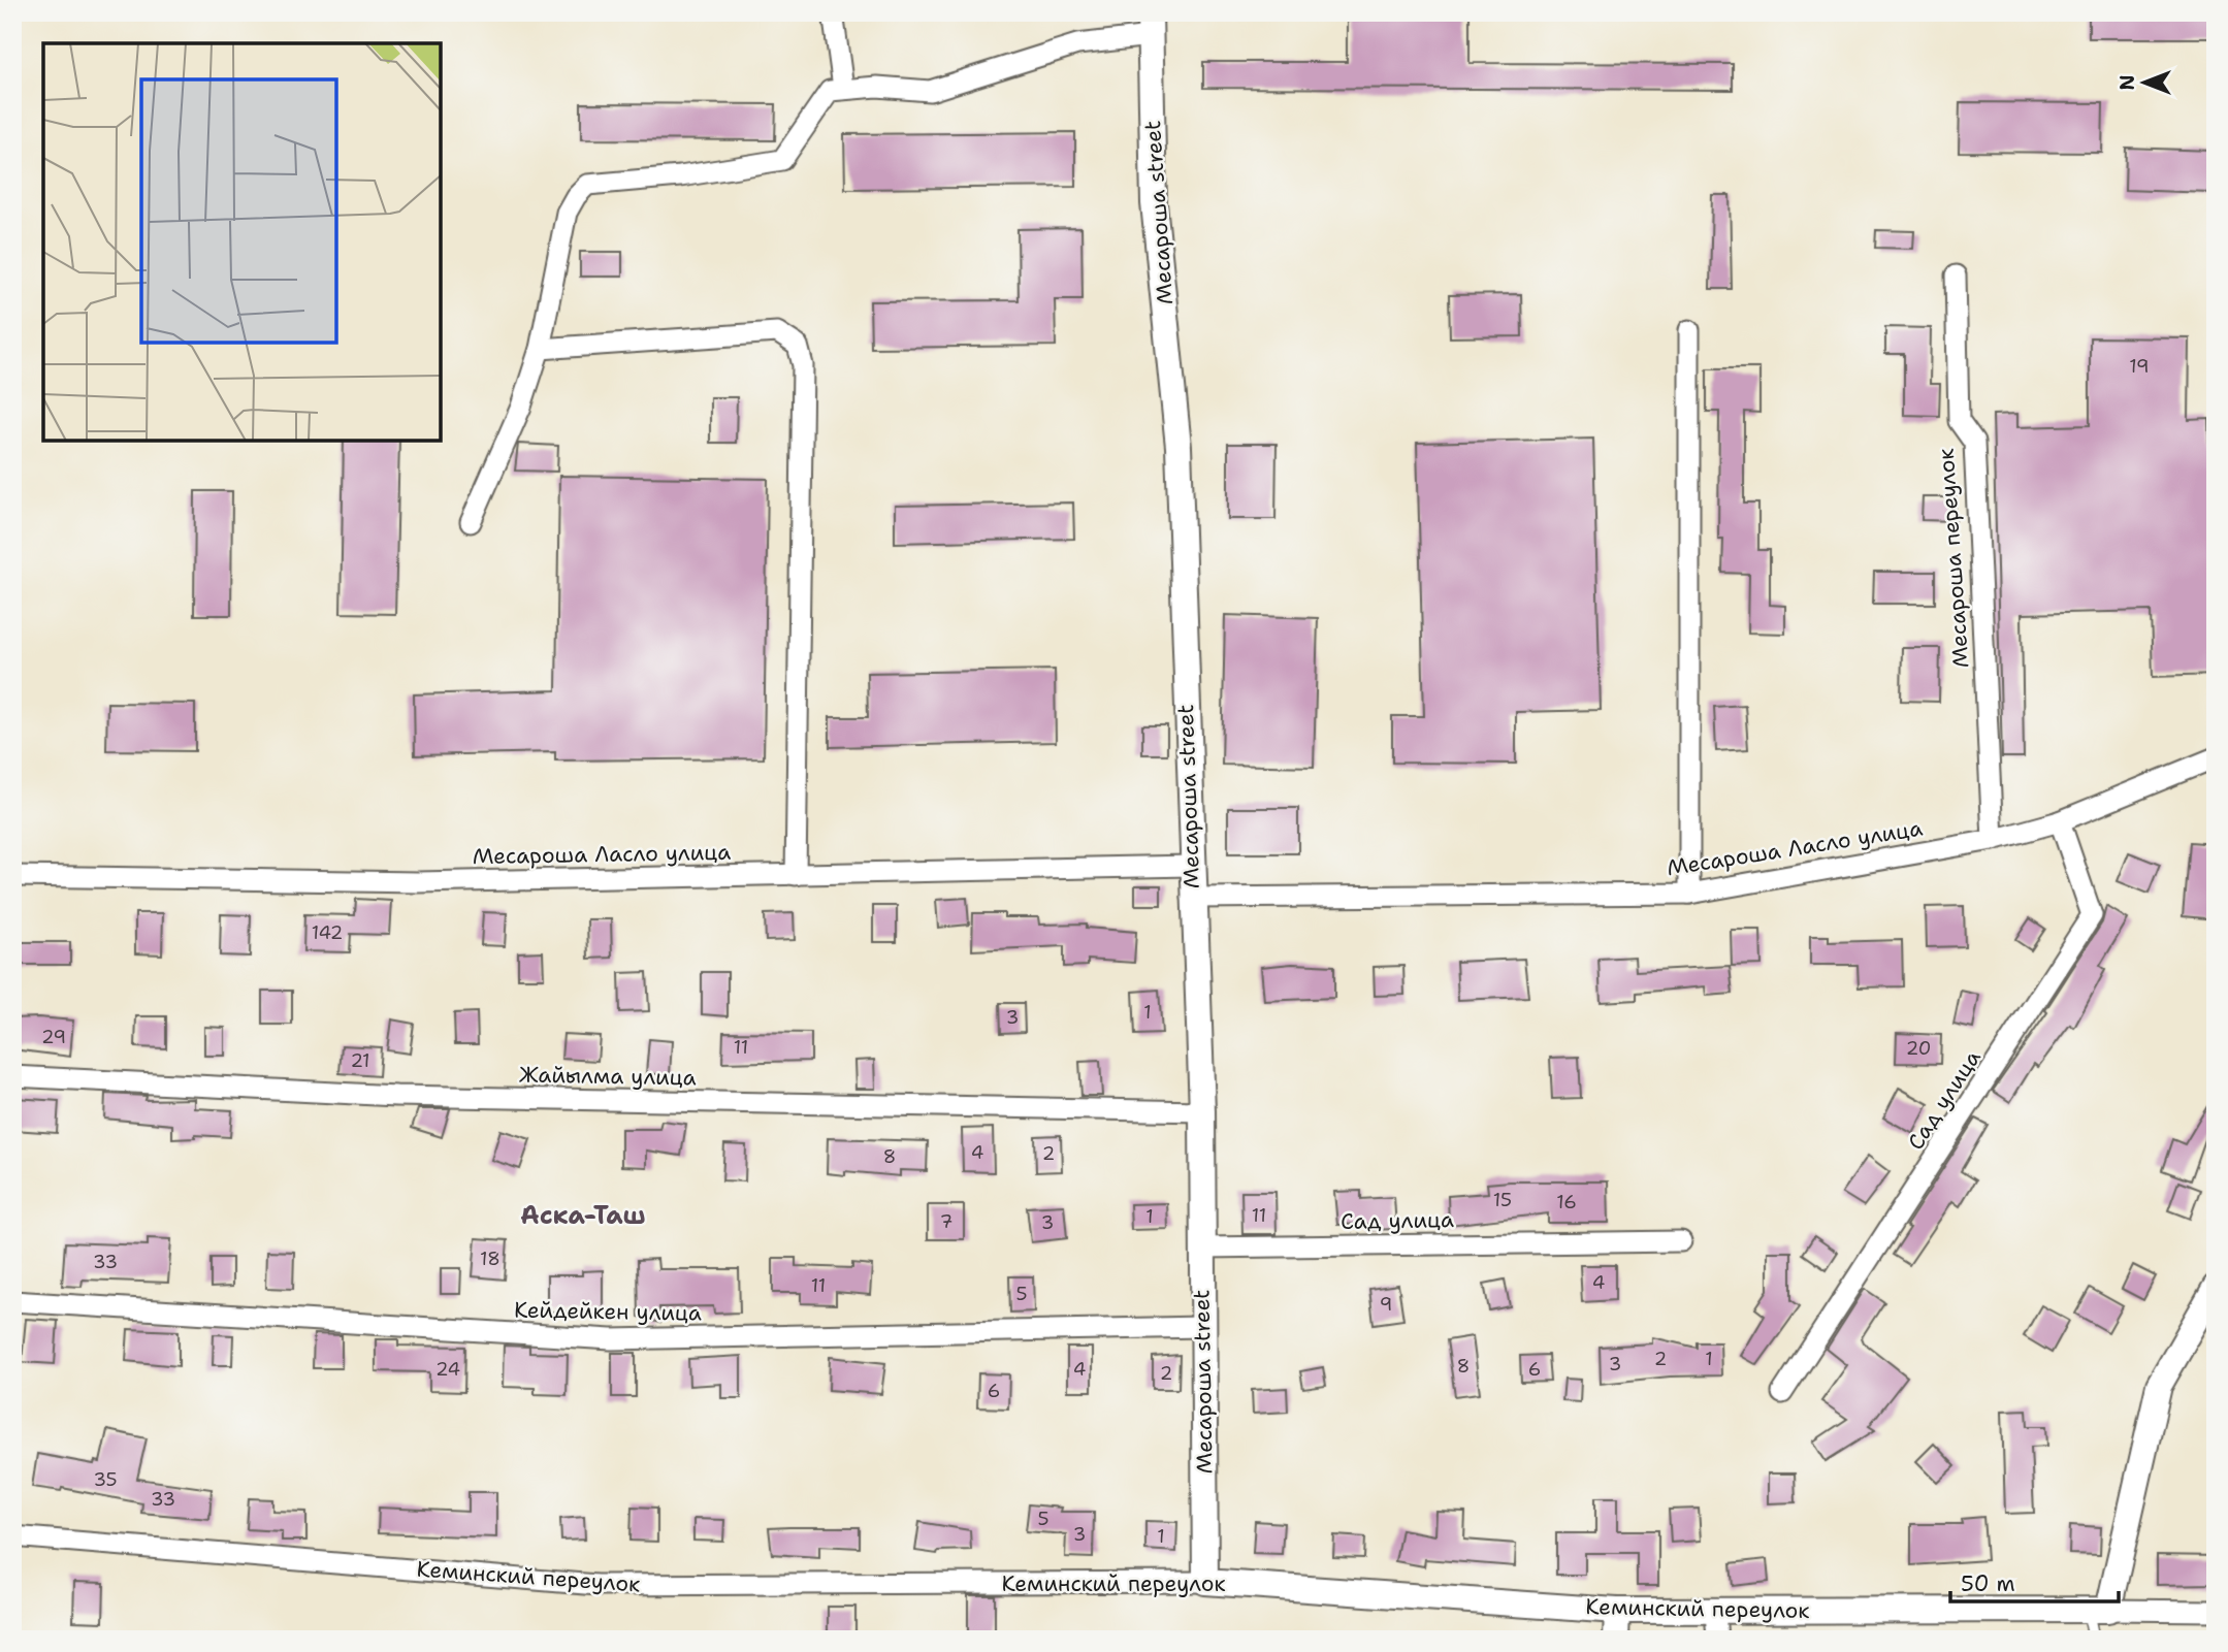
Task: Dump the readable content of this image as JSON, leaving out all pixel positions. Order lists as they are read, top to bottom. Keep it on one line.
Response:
{"streets":{"street":["Месароша street","Месароша переулок","Месароша Ласло улица","Жайылма улица","Сад улица","Кейдейкен улица","Кеминский переулок"]},"crossings":[["Месароша street","Месароша Ласло улица"],["Месароша street","Жайылма улица"],["Месароша street","Сад улица"],["Месароша street","Кейдейкен улица"],["Месароша street","Кеминский переулок"],["Месароша переулок","Месароша Ласло улица"],["Месароша Ласло улица","Сад улица"]],"districts":["Аска-Таш"],"house_numbers":["19","142","1","3","29","11","20","21","4","2","8","15","16","11","1","7","3","18","33","4","11","5","9","2","1","3","8","24","4","6","2","6","35","33","5","3","1"],"scale_bar":"50 m","north":"left"}
